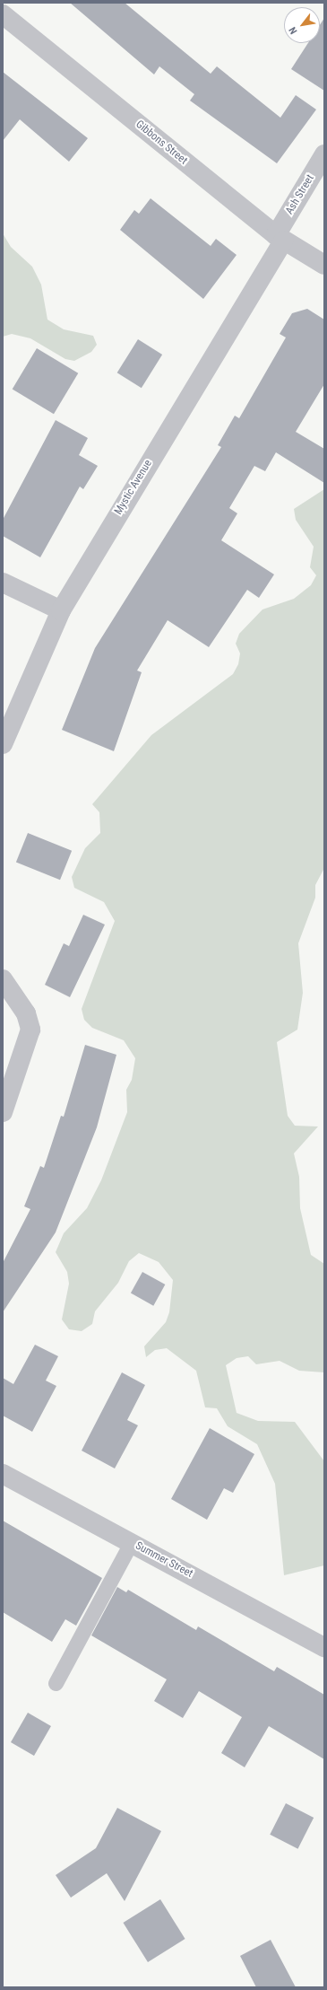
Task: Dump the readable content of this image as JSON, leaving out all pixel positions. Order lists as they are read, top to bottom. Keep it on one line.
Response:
{"streets":{"street":["Gibbons Street","Ash Street","Mystic Avenue","Summer Street"]},"crossings":[["Gibbons Street","Ash Street"],["Gibbons Street","Mystic Avenue"],["Ash Street","Mystic Avenue"]],"north":"bottom left"}
